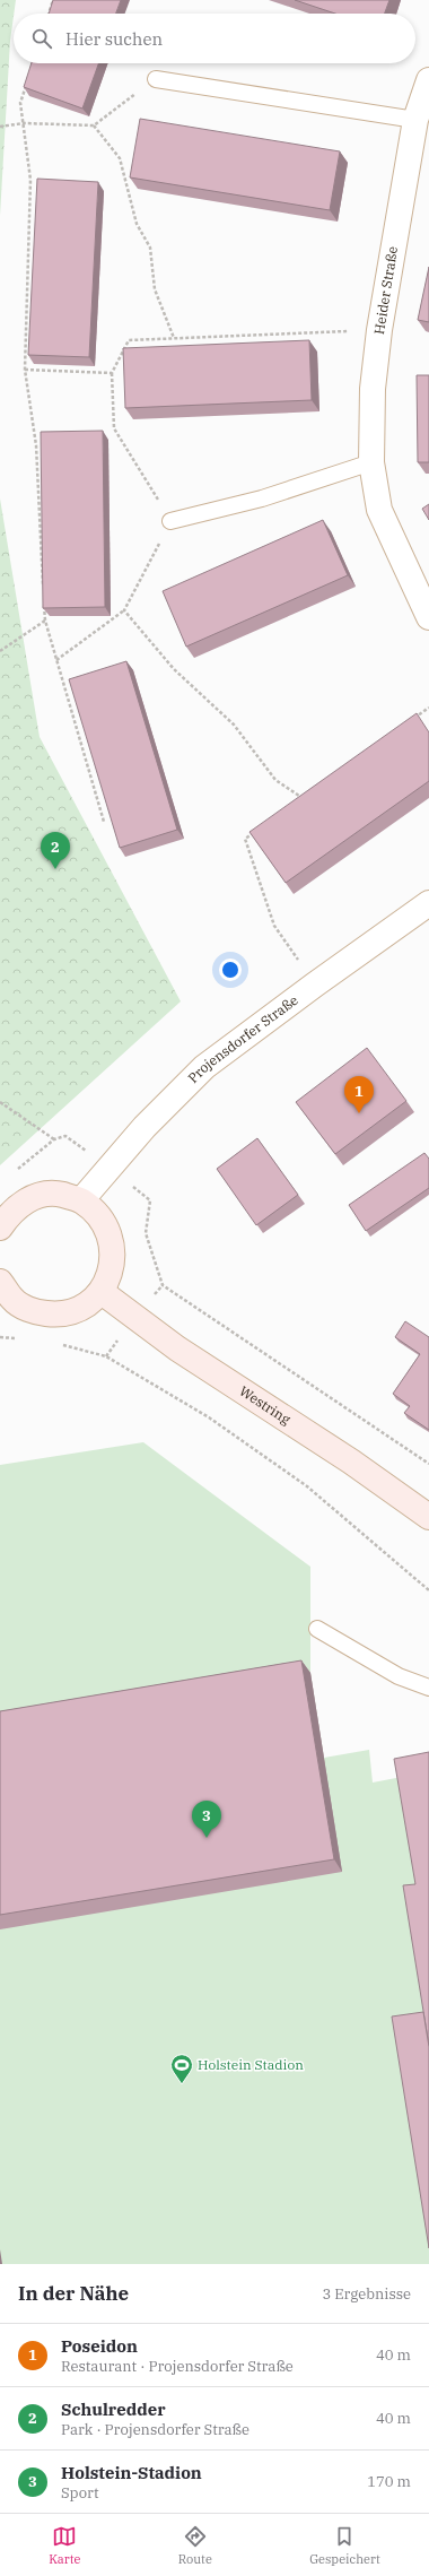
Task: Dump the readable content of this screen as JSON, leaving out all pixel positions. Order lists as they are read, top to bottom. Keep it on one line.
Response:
{"streets":{"street":["Heider Straße","Projensdorfer Straße","Westring"]},"places":{"sports":["Holstein Stadion"]},"page":{"search":"Hier suchen","pins":["2","1","3"],"heading":["In der Nähe","3 Ergebnisse"],"list":[{"mark":"1","name":"Poseidon","note":"Restaurant · Projensdorfer Straße","value":"40 m"},{"mark":"2","name":"Schulredder","note":"Park · Projensdorfer Straße","value":"40 m"},{"mark":"3","name":"Holstein-Stadion","note":"Sport","value":"170 m"}],"nav":["Karte","Route","Gespeichert"]}}
